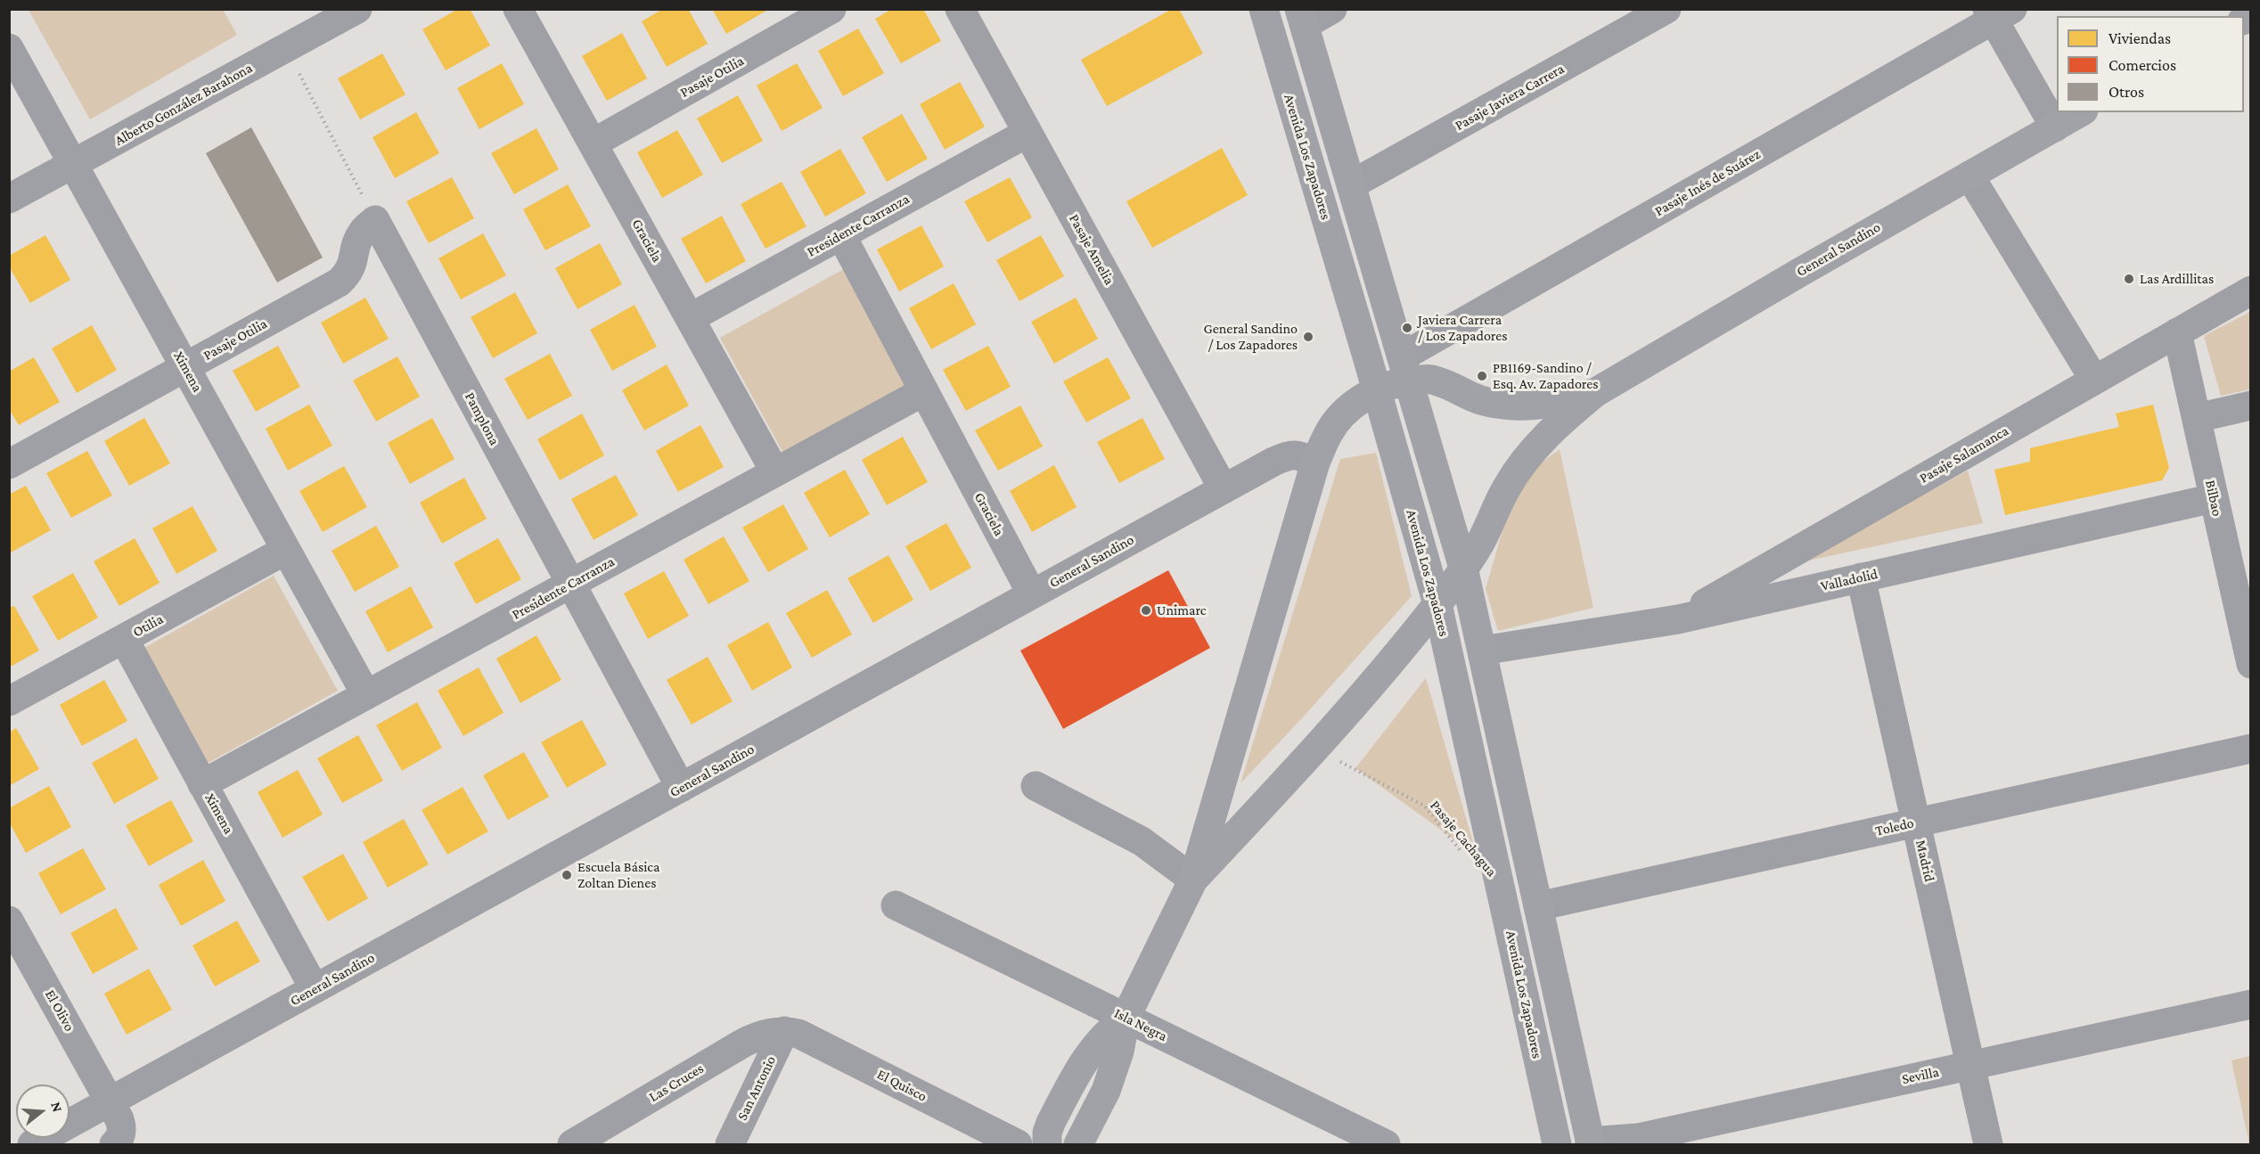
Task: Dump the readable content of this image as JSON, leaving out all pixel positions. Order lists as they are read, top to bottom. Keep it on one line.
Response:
{"streets":{"main road":["Avenida Los Zapadores","General Sandino"],"street":["Pasaje Otilia","Pasaje Javiera Carrera","Alberto González Barahona","Pasaje Inés de Suárez","Presidente Carranza","Graciela","Pasaje Amelia","Ximena","Pamplona","Pasaje Salamanca","Bilbao","Valladolid","Otilia","Toledo","Madrid","El Olivo","Isla Negra","Sevilla","Las Cruces","El Quisco","San Antonio"],"path":["Pasaje Cachagua"]},"crossings":[["Pasaje Otilia","Graciela"],["Pasaje Otilia","Ximena"],["Pasaje Otilia","Pamplona"],["Alberto González Barahona","Ximena"],["Avenida Los Zapadores","General Sandino"],["Pasaje Inés de Suárez","General Sandino"],["Presidente Carranza","Graciela"],["Presidente Carranza","Pasaje Amelia"],["Presidente Carranza","Ximena"],["Presidente Carranza","Pamplona"],["Graciela","General Sandino"],["Pasaje Amelia","General Sandino"],["General Sandino","Ximena"],["General Sandino","Pamplona"],["General Sandino","Pasaje Cachagua"],["General Sandino","El Olivo"],["Ximena","Otilia"],["Pasaje Salamanca","Bilbao"],["Pasaje Salamanca","Valladolid"],["Bilbao","Valladolid"],["Valladolid","Madrid"],["Toledo","Madrid"],["Madrid","Sevilla"],["Las Cruces","El Quisco"],["Las Cruces","San Antonio"],["El Quisco","San Antonio"]],"places":["Las Ardillitas","Javiera Carrera / Los Zapadores","General Sandino / Los Zapadores","PB1169-Sandino / Esq. Av. Zapadores","Unimarc","Escuela Básica Zoltan Dienes"],"legend":["Viviendas","Comercios","Otros"],"north":"right"}
